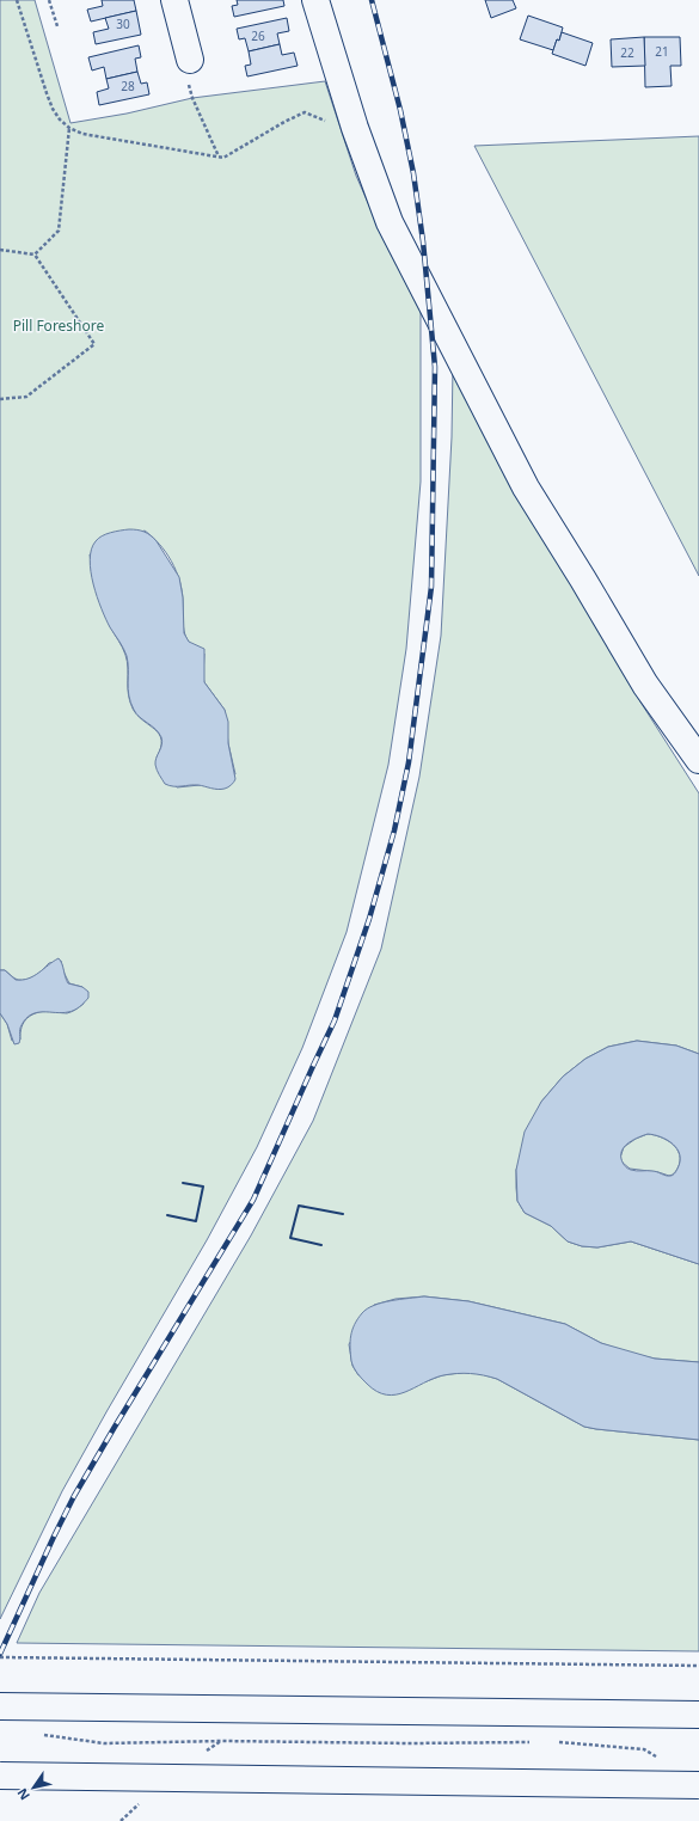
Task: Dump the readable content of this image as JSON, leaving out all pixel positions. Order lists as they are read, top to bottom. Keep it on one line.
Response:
{"parks":["Pill Foreshore"],"house_numbers":["30","26","21","22","28"],"north":"bottom left"}
